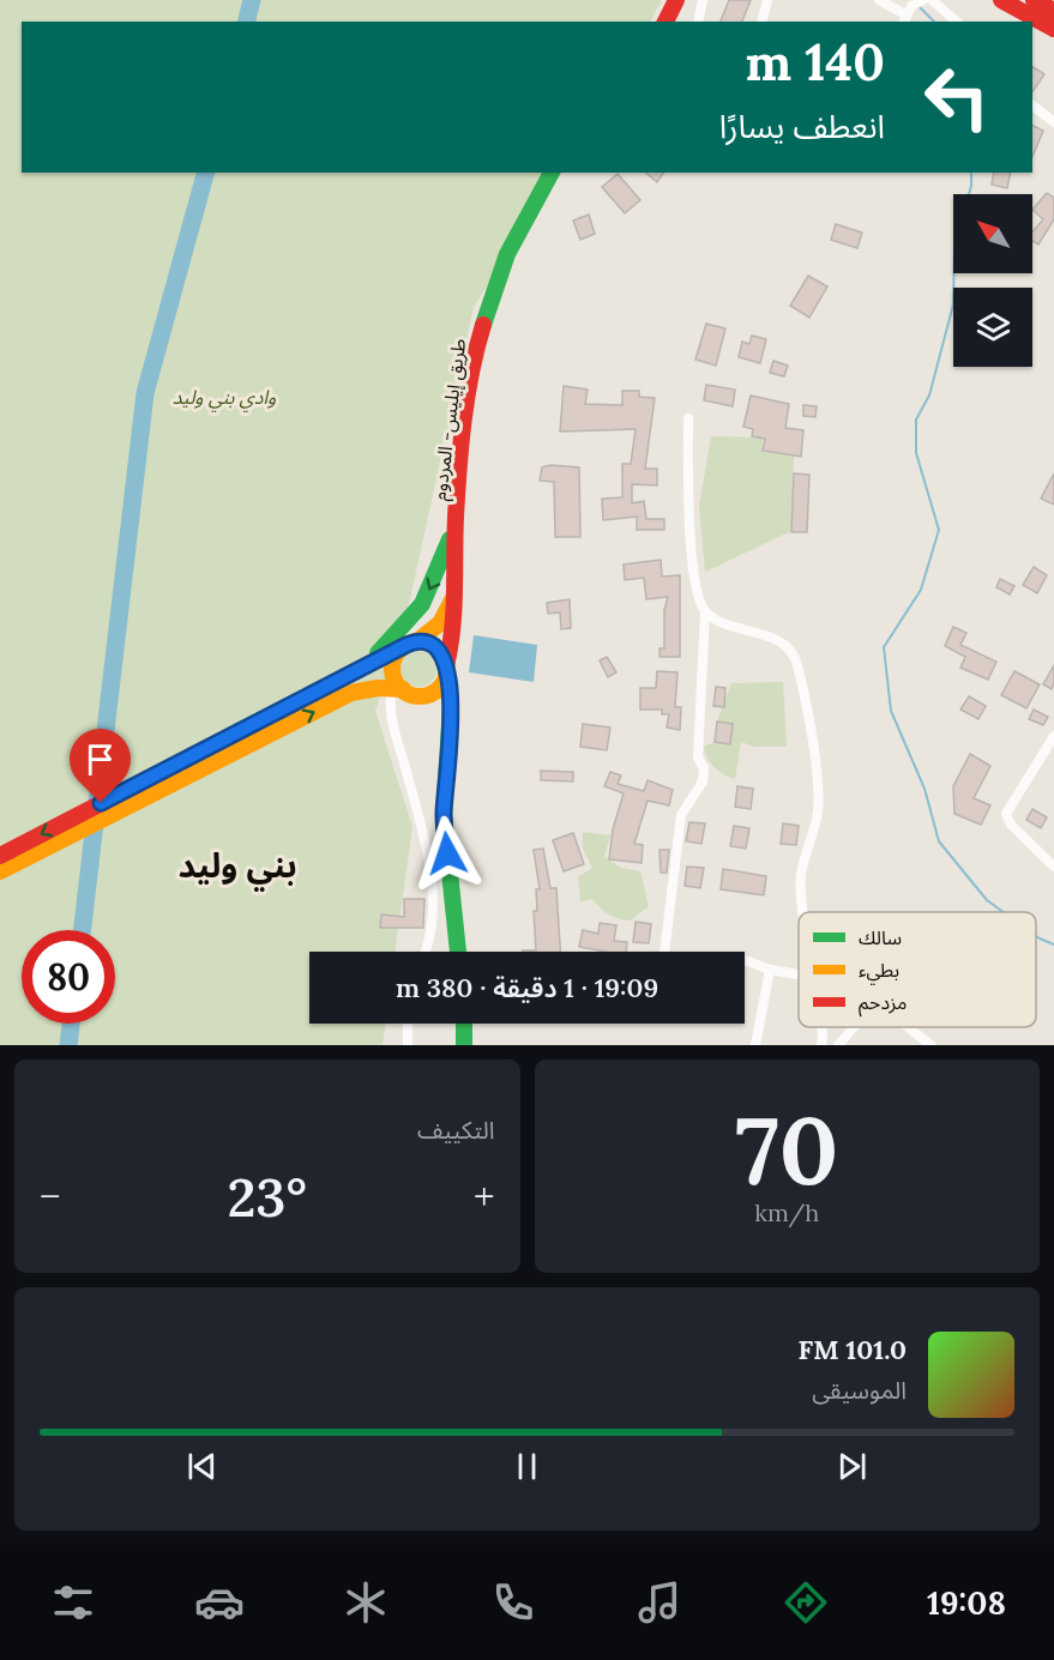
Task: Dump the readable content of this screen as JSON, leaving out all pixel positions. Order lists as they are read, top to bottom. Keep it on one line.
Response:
{"streets":{"highway":["طريق إيليس- المردوم"]},"districts":["بني وليد"],"parks":["وادي بني وليد"],"legend":["سالك","بطيء","مزدحم"],"north":"top left","page":{"turn":["140 m","انعطف يسارًا"],"limit":"80","trip":"19:09 · 1 دقيقة · 380 m","tile":[["70","km/h"],"التكييف"],"heat":["−","23°","+"],"song":["101.0 FM","الموسيقى"],"tabs":"19:08"}}
